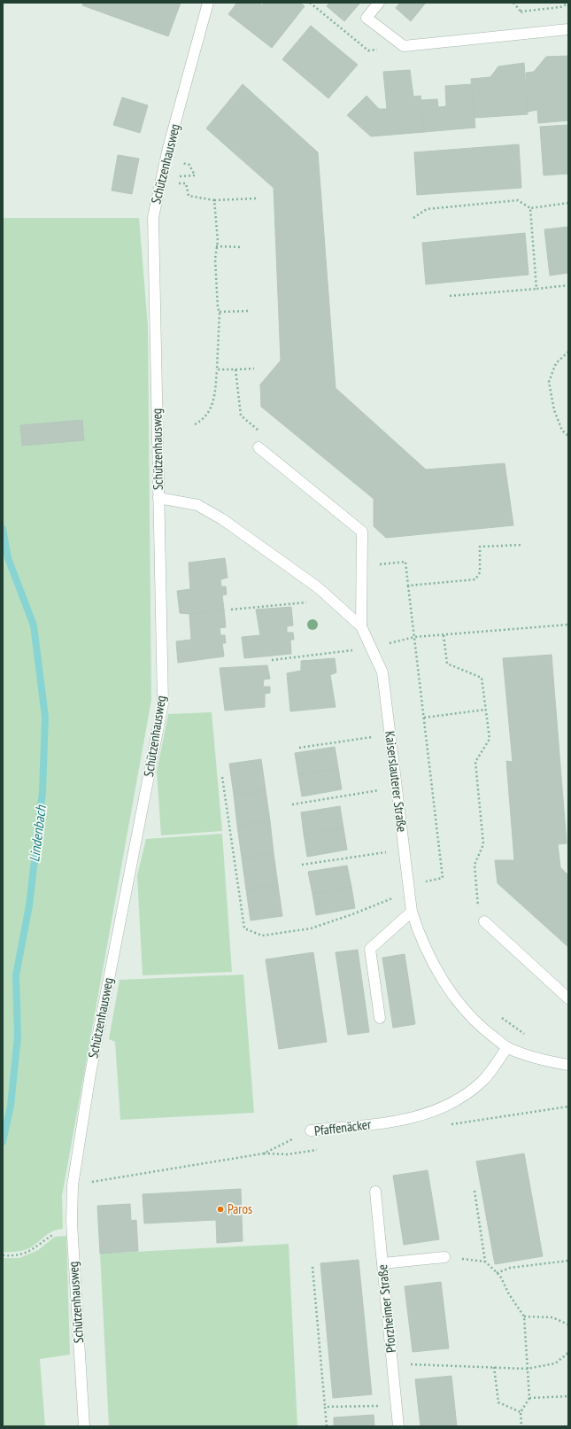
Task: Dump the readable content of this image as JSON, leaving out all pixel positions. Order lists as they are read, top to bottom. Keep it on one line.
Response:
{"streets":{"street":["Schützenhausweg","Kaiserslauterer Straße","Pfaffenäcker","Pforzheimer Straße"]},"crossings":[["Schützenhausweg","Kaiserslauterer Straße"],["Schützenhausweg","Pfaffenäcker"],["Kaiserslauterer Straße","Pfaffenäcker"]],"water":["Lindenbach"],"places":["Paros"]}
